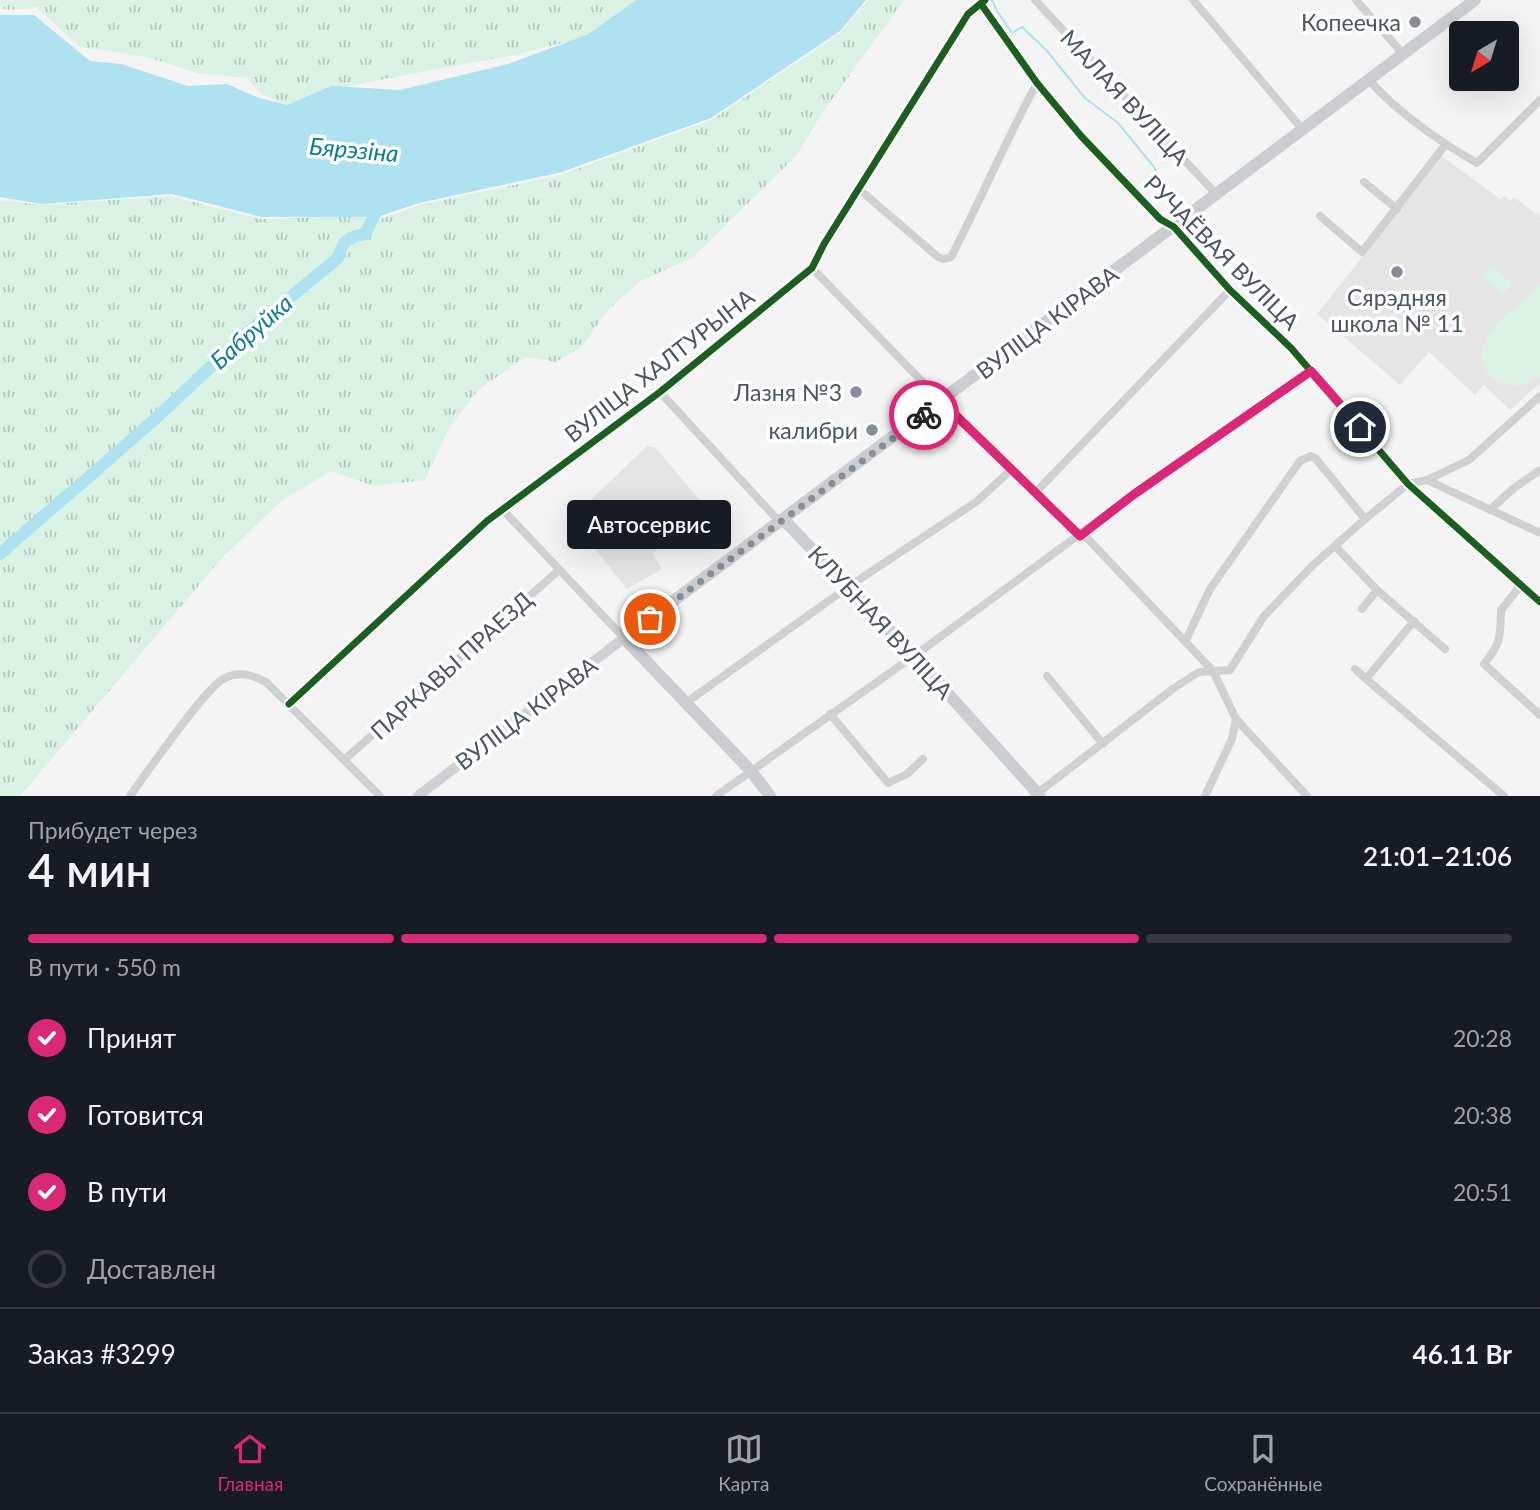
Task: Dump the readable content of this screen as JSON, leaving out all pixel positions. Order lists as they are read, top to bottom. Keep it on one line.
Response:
{"streets":{"main road":["ВУЛІЦА КІРАВА","КЛУБНАЯ ВУЛІЦА"],"street":["МАЛАЯ ВУЛІЦА","РУЧАЁВАЯ ВУЛІЦА","ВУЛІЦА ХАЛТУРЫНА","ПАРКАВЫ ПРАЕЗД"]},"crossings":[["МАЛАЯ ВУЛІЦА","ВУЛІЦА КІРАВА"],["РУЧАЁВАЯ ВУЛІЦА","ВУЛІЦА КІРАВА"],["РУЧАЁВАЯ ВУЛІЦА","ВУЛІЦА ХАЛТУРЫНА"],["ВУЛІЦА КІРАВА","КЛУБНАЯ ВУЛІЦА"],["ВУЛІЦА ХАЛТУРЫНА","КЛУБНАЯ ВУЛІЦА"]],"water":["Бярэзіна","Бабруйка"],"places":["Копеечка","Сярэдняя школа № 11","Лазня №3","калибри","Автосервис"],"north":"bottom left","page":{"bubble":"Автосервис","heading":["4 мин","Прибудет через","21:01–21:06"],"panel":["Заказ #3299","46.11 Br"],"bar":"В пути · 550 m","list":[["Принят","20:28"],["Готовится","20:38"],["В пути","20:51"],"Доставлен"],"tabs":["Главная","Карта","Сохранённые"]}}
